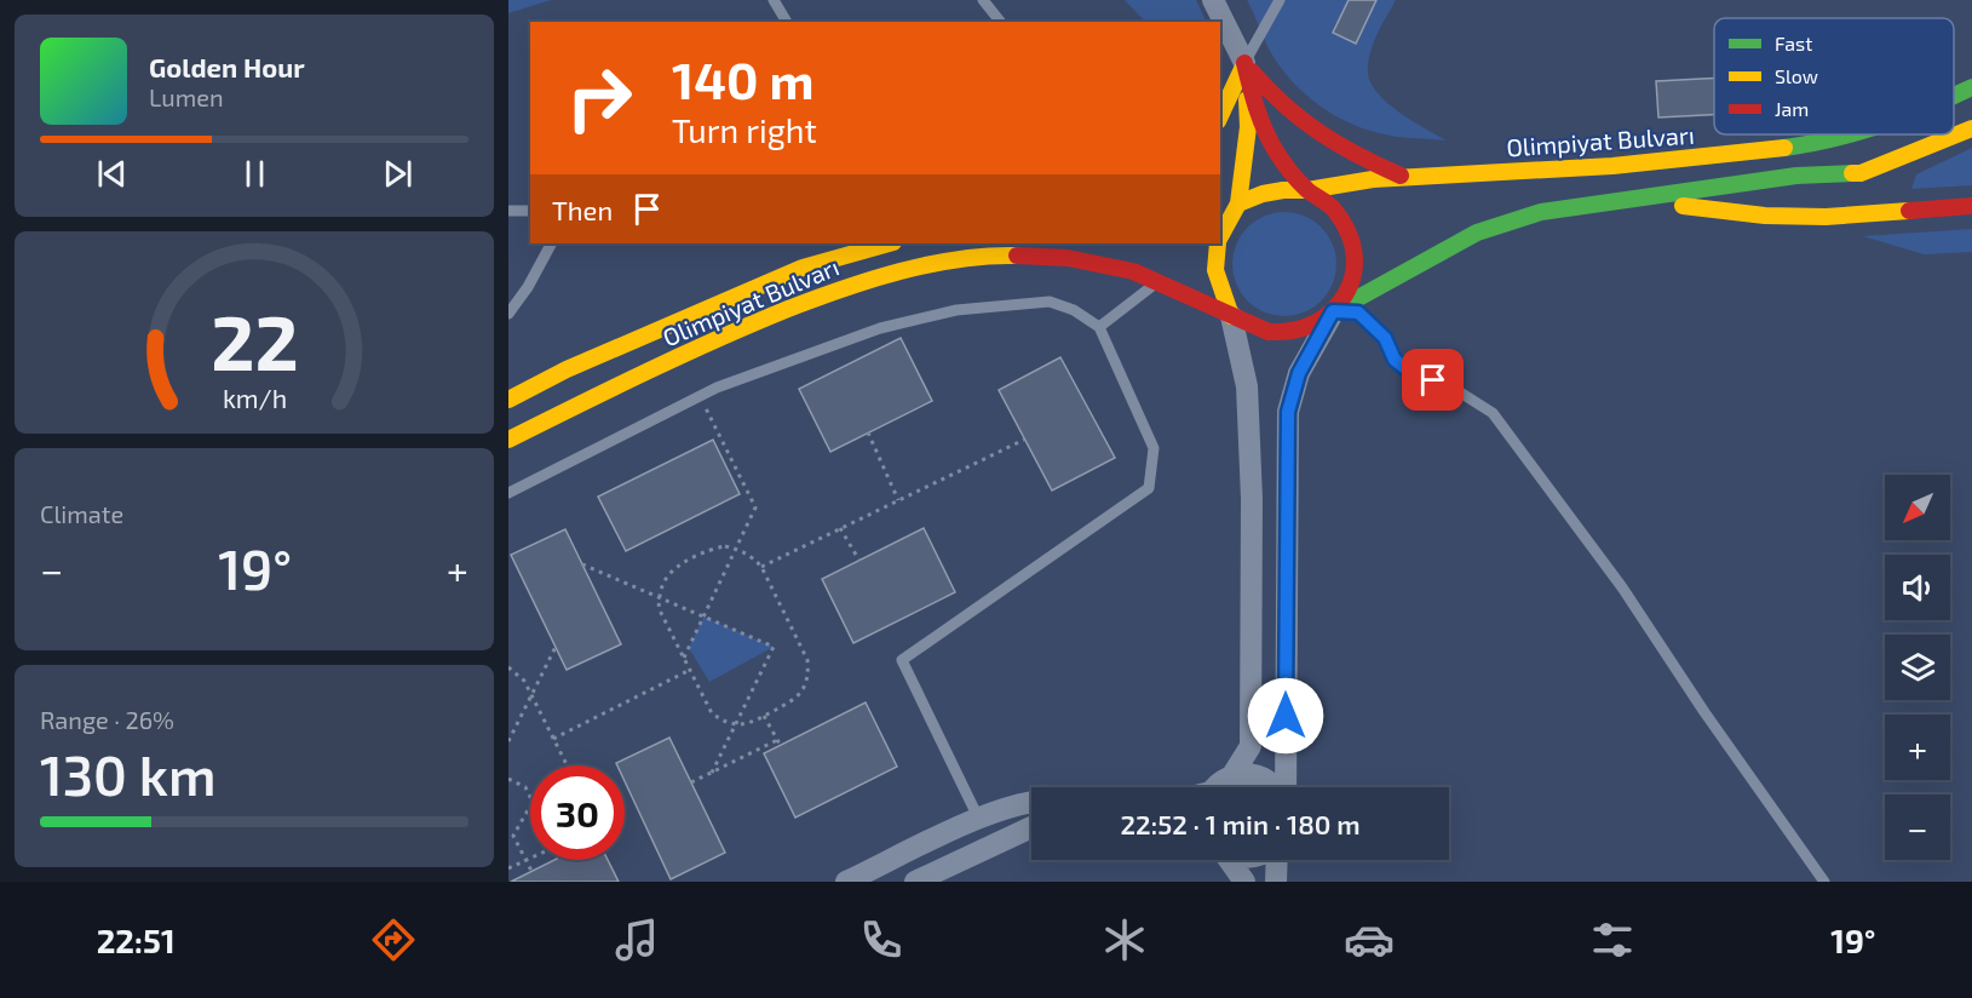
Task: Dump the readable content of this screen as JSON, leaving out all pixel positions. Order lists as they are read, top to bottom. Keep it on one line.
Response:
{"streets":{"main road":["Olimpiyat Bulvarı"]},"legend":["Fast","Slow","Jam"],"north":"bottom left","page":{"turn":["140 m","Turn right"],"song":["Golden Hour","Lumen"],"then":"Then","tile":["Climate",["Range · 26%","130 km"]],"map_buttons":["+","−"],"heat":["−","19°","+"],"limit":"30","trip":"22:52 · 1 min · 180 m","tabs":["22:51","19°"],"gauge":["22","km/h"]}}
